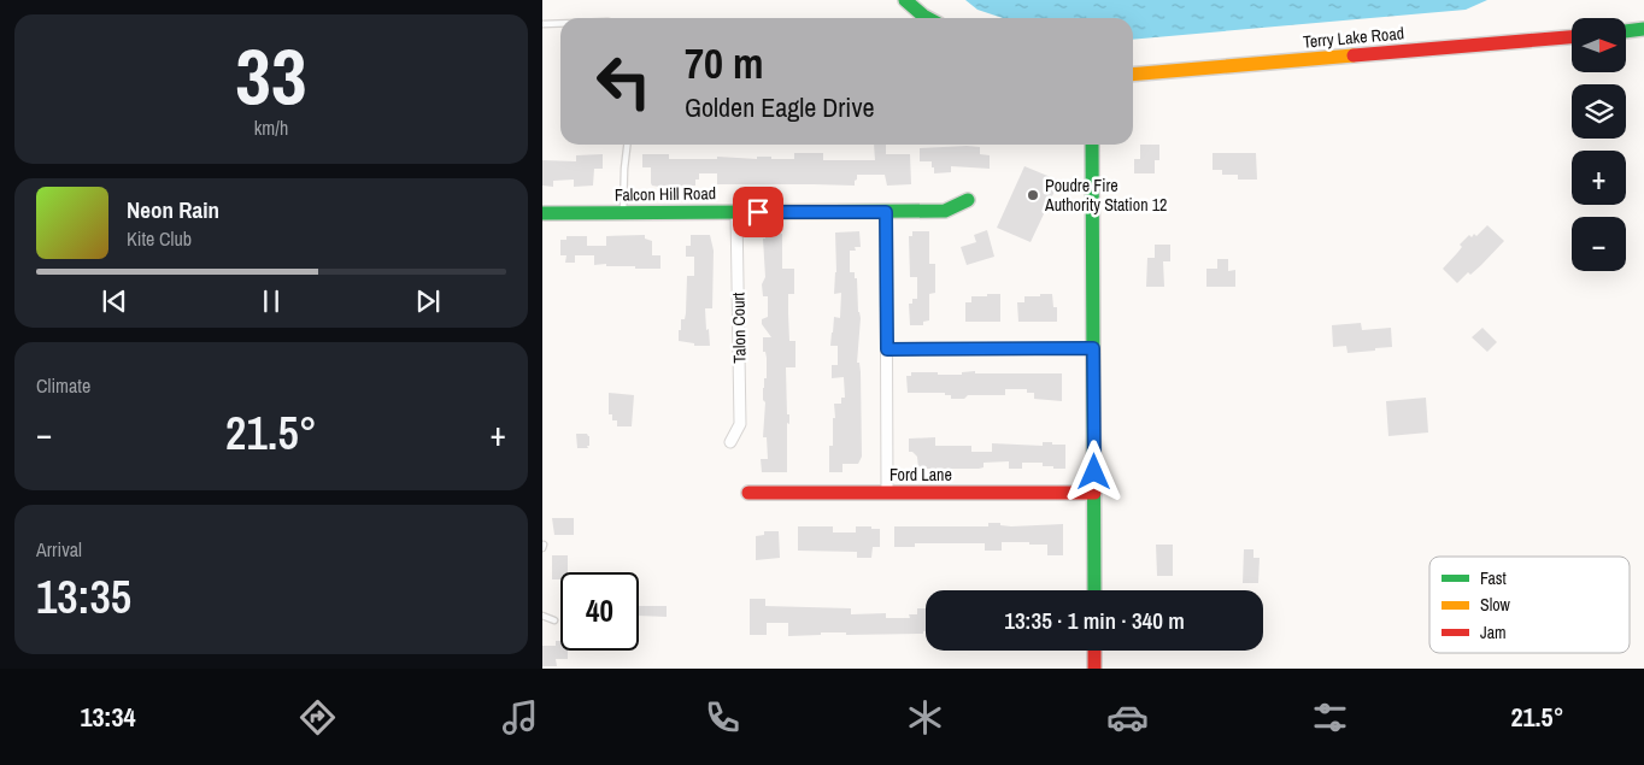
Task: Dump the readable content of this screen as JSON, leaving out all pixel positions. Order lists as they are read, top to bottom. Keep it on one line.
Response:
{"streets":{"street":["Terry Lake Road","Falcon Hill Road","Talon Court","Ford Lane"]},"crossings":[["Falcon Hill Road","Talon Court"]],"places":["Poudre Fire Authority Station 12"],"legend":["Fast","Slow","Jam"],"north":"right","page":{"tile":[["33","km/h"],"Climate",["Arrival","13:35"]],"map_buttons":["+","−"],"turn":["70 m","Golden Eagle Drive"],"song":["Neon Rain","Kite Club"],"heat":["−","21.5°","+"],"limit":"40","trip":"13:35 · 1 min · 340 m","tabs":["13:34","21.5°"]}}
